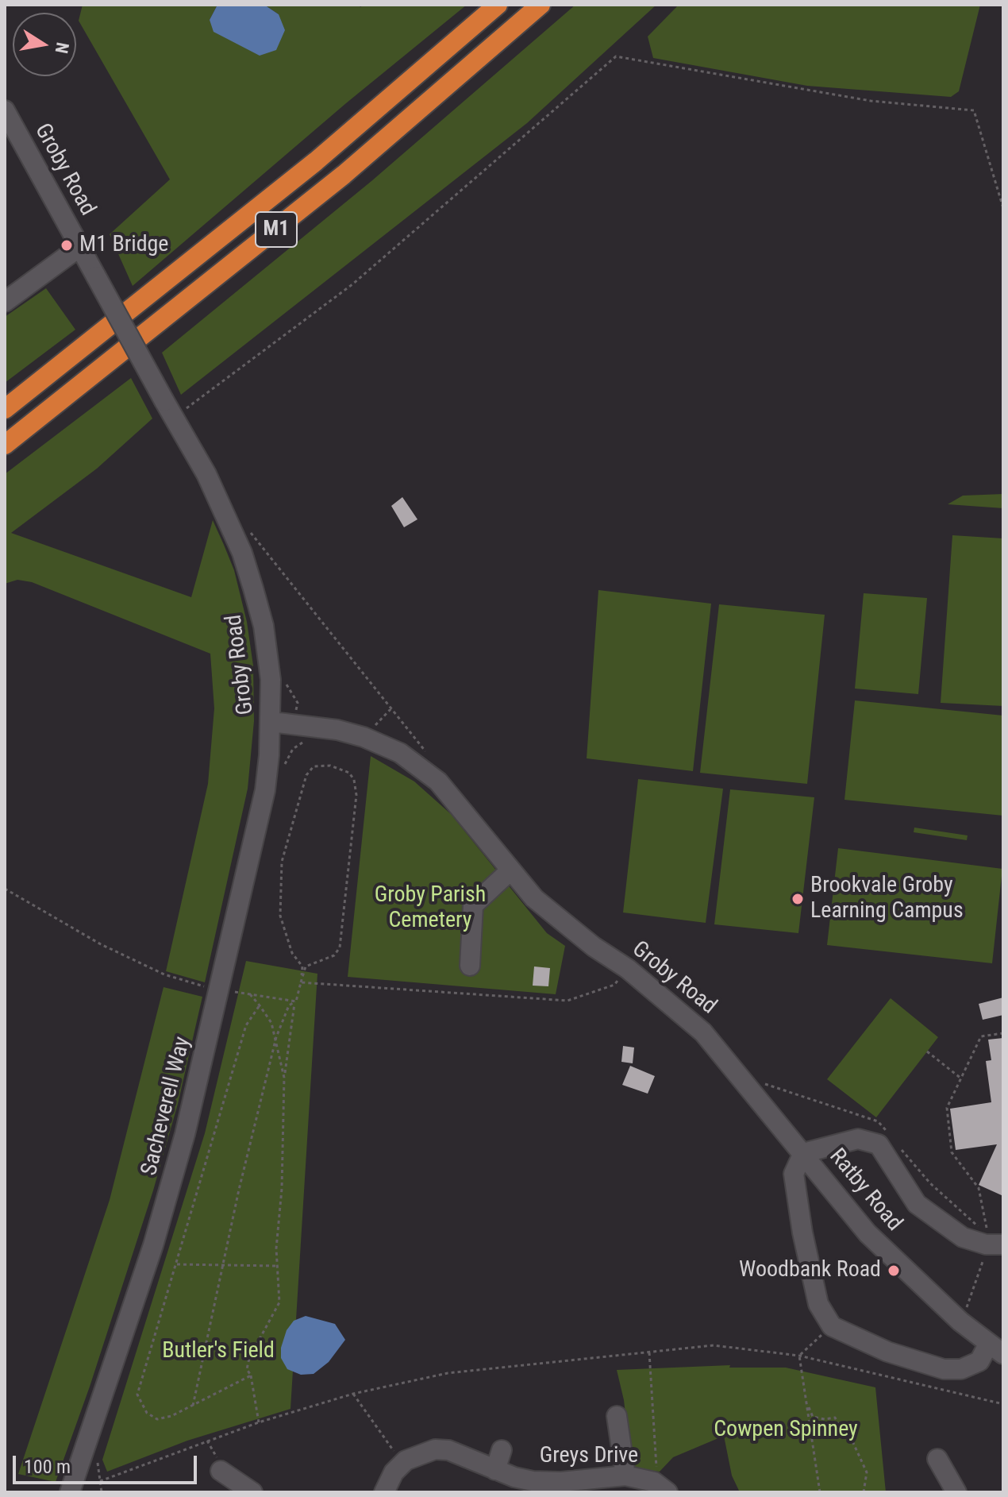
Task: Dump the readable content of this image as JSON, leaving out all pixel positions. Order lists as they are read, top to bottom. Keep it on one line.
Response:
{"streets":{"highway":["M1"],"street":["Groby Road","Sacheverell Way","Ratby Road","Greys Drive"]},"crossings":[["Groby Road","Sacheverell Way"],["Groby Road","Ratby Road"]],"parks":["Groby Parish Cemetery","Butler's Field","Cowpen Spinney"],"places":["M1 Bridge","Brookvale Groby Learning Campus","Woodbank Road"],"scale_bar":"100 m","north":"right"}
